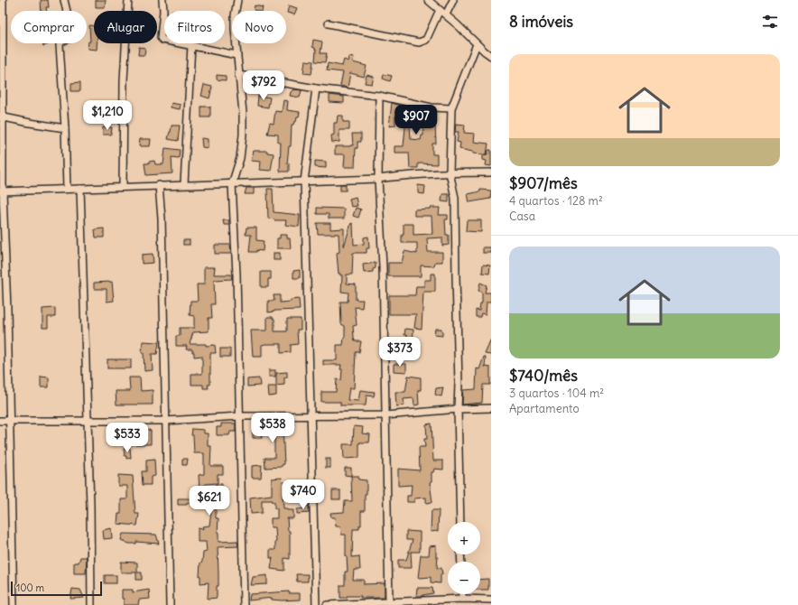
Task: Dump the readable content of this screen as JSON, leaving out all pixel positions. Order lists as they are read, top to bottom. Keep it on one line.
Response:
{"scale_bar":"100 m","page":{"heading":"8 imóveis","chip":["Comprar","Alugar","Filtros","Novo"],"list":[{"name":"$907/mês","note":"4 quartos · 128 m² · Casa"},{"name":"$740/mês","note":"3 quartos · 104 m² · Apartamento"}],"price":["$792","$1,210","$907","$373","$538","$533","$740","$621"],"map_buttons":["+","−"],"scale":"100 m"}}
